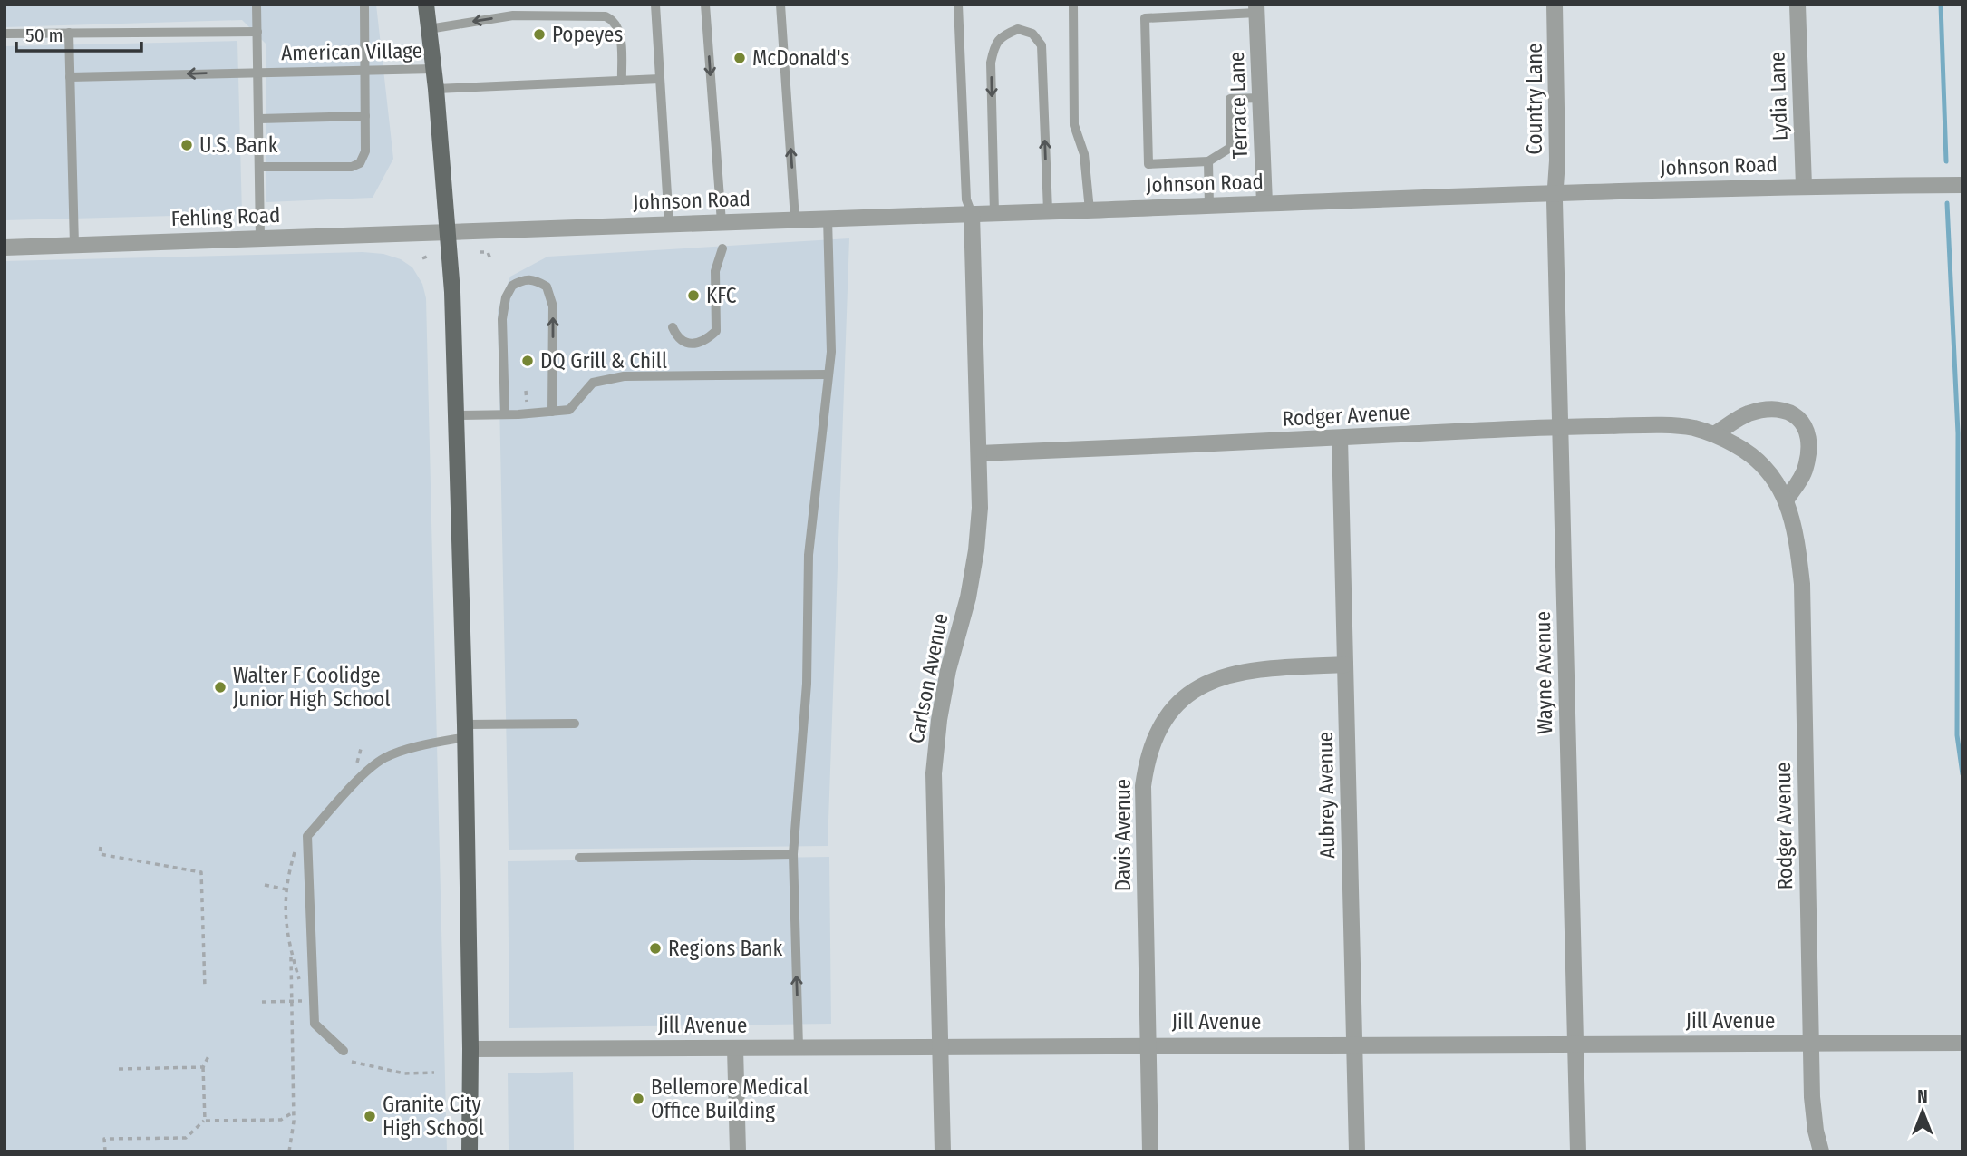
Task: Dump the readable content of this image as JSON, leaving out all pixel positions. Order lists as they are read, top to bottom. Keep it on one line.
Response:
{"streets":{"street":["Lydia Lane","Country Lane","Terrace Lane","Johnson Road","Fehling Road","Rodger Avenue","Wayne Avenue","Carlson Avenue","Aubrey Avenue","Davis Avenue","Jill Avenue"],"lane":["American Village"]},"crossings":[["Lydia Lane","Johnson Road"],["Country Lane","Johnson Road"],["Country Lane","Wayne Avenue"],["Terrace Lane","Johnson Road"],["Johnson Road","Fehling Road"],["Johnson Road","Wayne Avenue"],["Johnson Road","Carlson Avenue"],["Rodger Avenue","Wayne Avenue"],["Rodger Avenue","Carlson Avenue"],["Rodger Avenue","Aubrey Avenue"],["Rodger Avenue","Jill Avenue"],["Wayne Avenue","Jill Avenue"],["Carlson Avenue","Jill Avenue"],["Aubrey Avenue","Davis Avenue"],["Aubrey Avenue","Jill Avenue"],["Davis Avenue","Jill Avenue"]],"places":["Popeyes","McDonald's","U.S. Bank","KFC","DQ Grill & Chill","Walter F Coolidge Junior High School","Regions Bank","Bellemore Medical Office Building","Granite City High School"],"scale_bar":"50 m","north":"top"}
